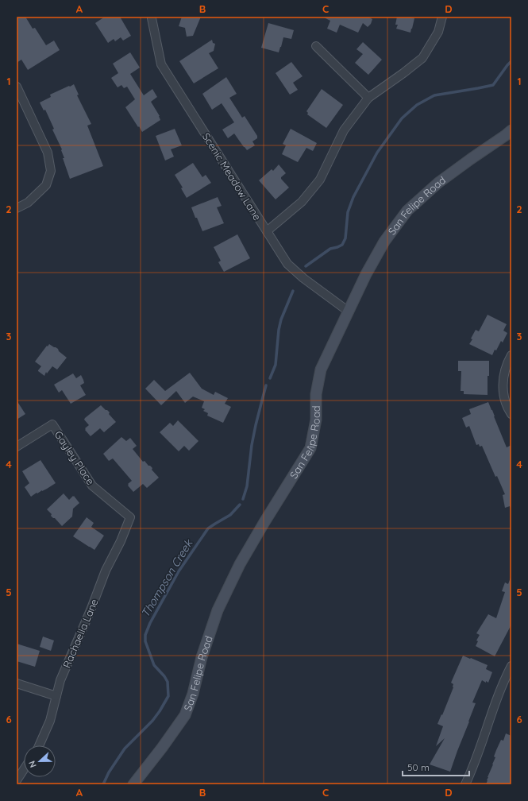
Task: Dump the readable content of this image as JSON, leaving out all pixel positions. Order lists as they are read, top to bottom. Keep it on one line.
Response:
{"streets":{"street":["Scenic Meadow Lane","San Felipe Road","Gayley Place","Rachaella Lane"]},"crossings":[["Scenic Meadow Lane","San Felipe Road"],["Gayley Place","Rachaella Lane"]],"water":["Thompson Creek"],"scale_bar":"50 m","north":"left","grid":{"columns":["A","B","C","D"],"rows":["1","2","3","4","5","6"]}}
